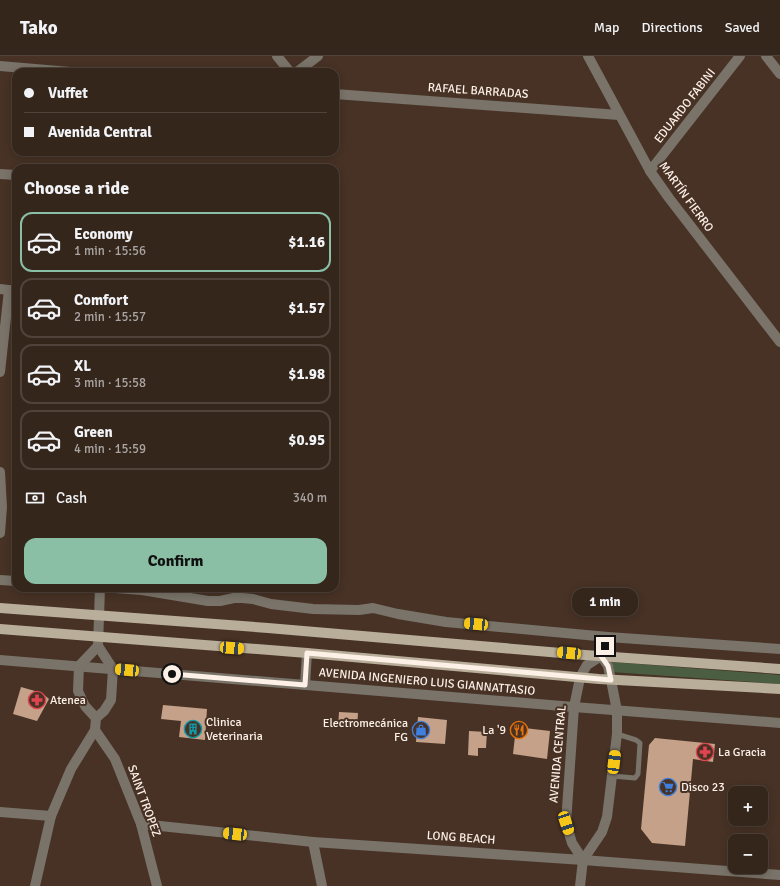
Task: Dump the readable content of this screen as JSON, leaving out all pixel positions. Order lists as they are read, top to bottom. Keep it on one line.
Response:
{"streets":{"main road":["AVENIDA INGENIERO LUIS GIANNATTASIO"],"street":["RAFAEL BARRADAS","EDUARDO FABINI","MARTÍN FIERRO","AVENIDA CENTRAL","SAINT TROPEZ","LONG BEACH"]},"crossings":[["RAFAEL BARRADAS","MARTÍN FIERRO"],["EDUARDO FABINI","MARTÍN FIERRO"],["AVENIDA INGENIERO LUIS GIANNATTASIO","AVENIDA CENTRAL"],["AVENIDA CENTRAL","LONG BEACH"],["SAINT TROPEZ","LONG BEACH"]],"places":{"pharmacy":["Atenea","La Gracia"],"building":["Clinica Veterinaria"],"shop":["Electromecánica FG"],"restaurant":["La '9"],"supermarket":["Disco 23"]},"page":{"header":"Tako","nav":["Map","Directions","Saved"],"banner":["Vuffet","Avenida Central"],"heading":"Choose a ride","list":[{"name":"Economy","note":"1 min · 15:56","value":"$1.16"},{"name":"Comfort","note":"2 min · 15:57","value":"$1.57"},{"name":"XL","note":"3 min · 15:58","value":"$1.98"},{"name":"Green","note":"4 min · 15:59","value":"$0.95"}],"pay":["Cash","340 m"],"buttons":"Confirm","bubble":"1 min","map_buttons":["+","−"]}}
